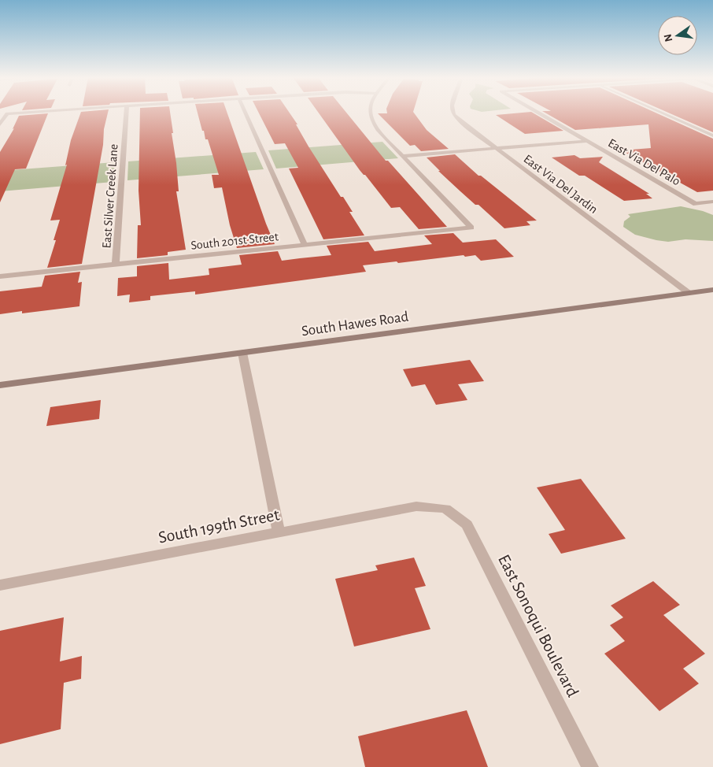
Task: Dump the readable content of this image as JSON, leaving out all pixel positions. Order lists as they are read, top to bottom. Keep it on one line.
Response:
{"streets":{"main road":["South Hawes Road"],"street":["East Via Del Palo","East Via Del Jardin","East Silver Creek Lane","South 201st Street","South 199th Street","East Sonoqui Boulevard"]},"crossings":[["East Via Del Jardin","South Hawes Road"],["East Silver Creek Lane","South 201st Street"],["South 199th Street","East Sonoqui Boulevard"]],"north":"left"}
